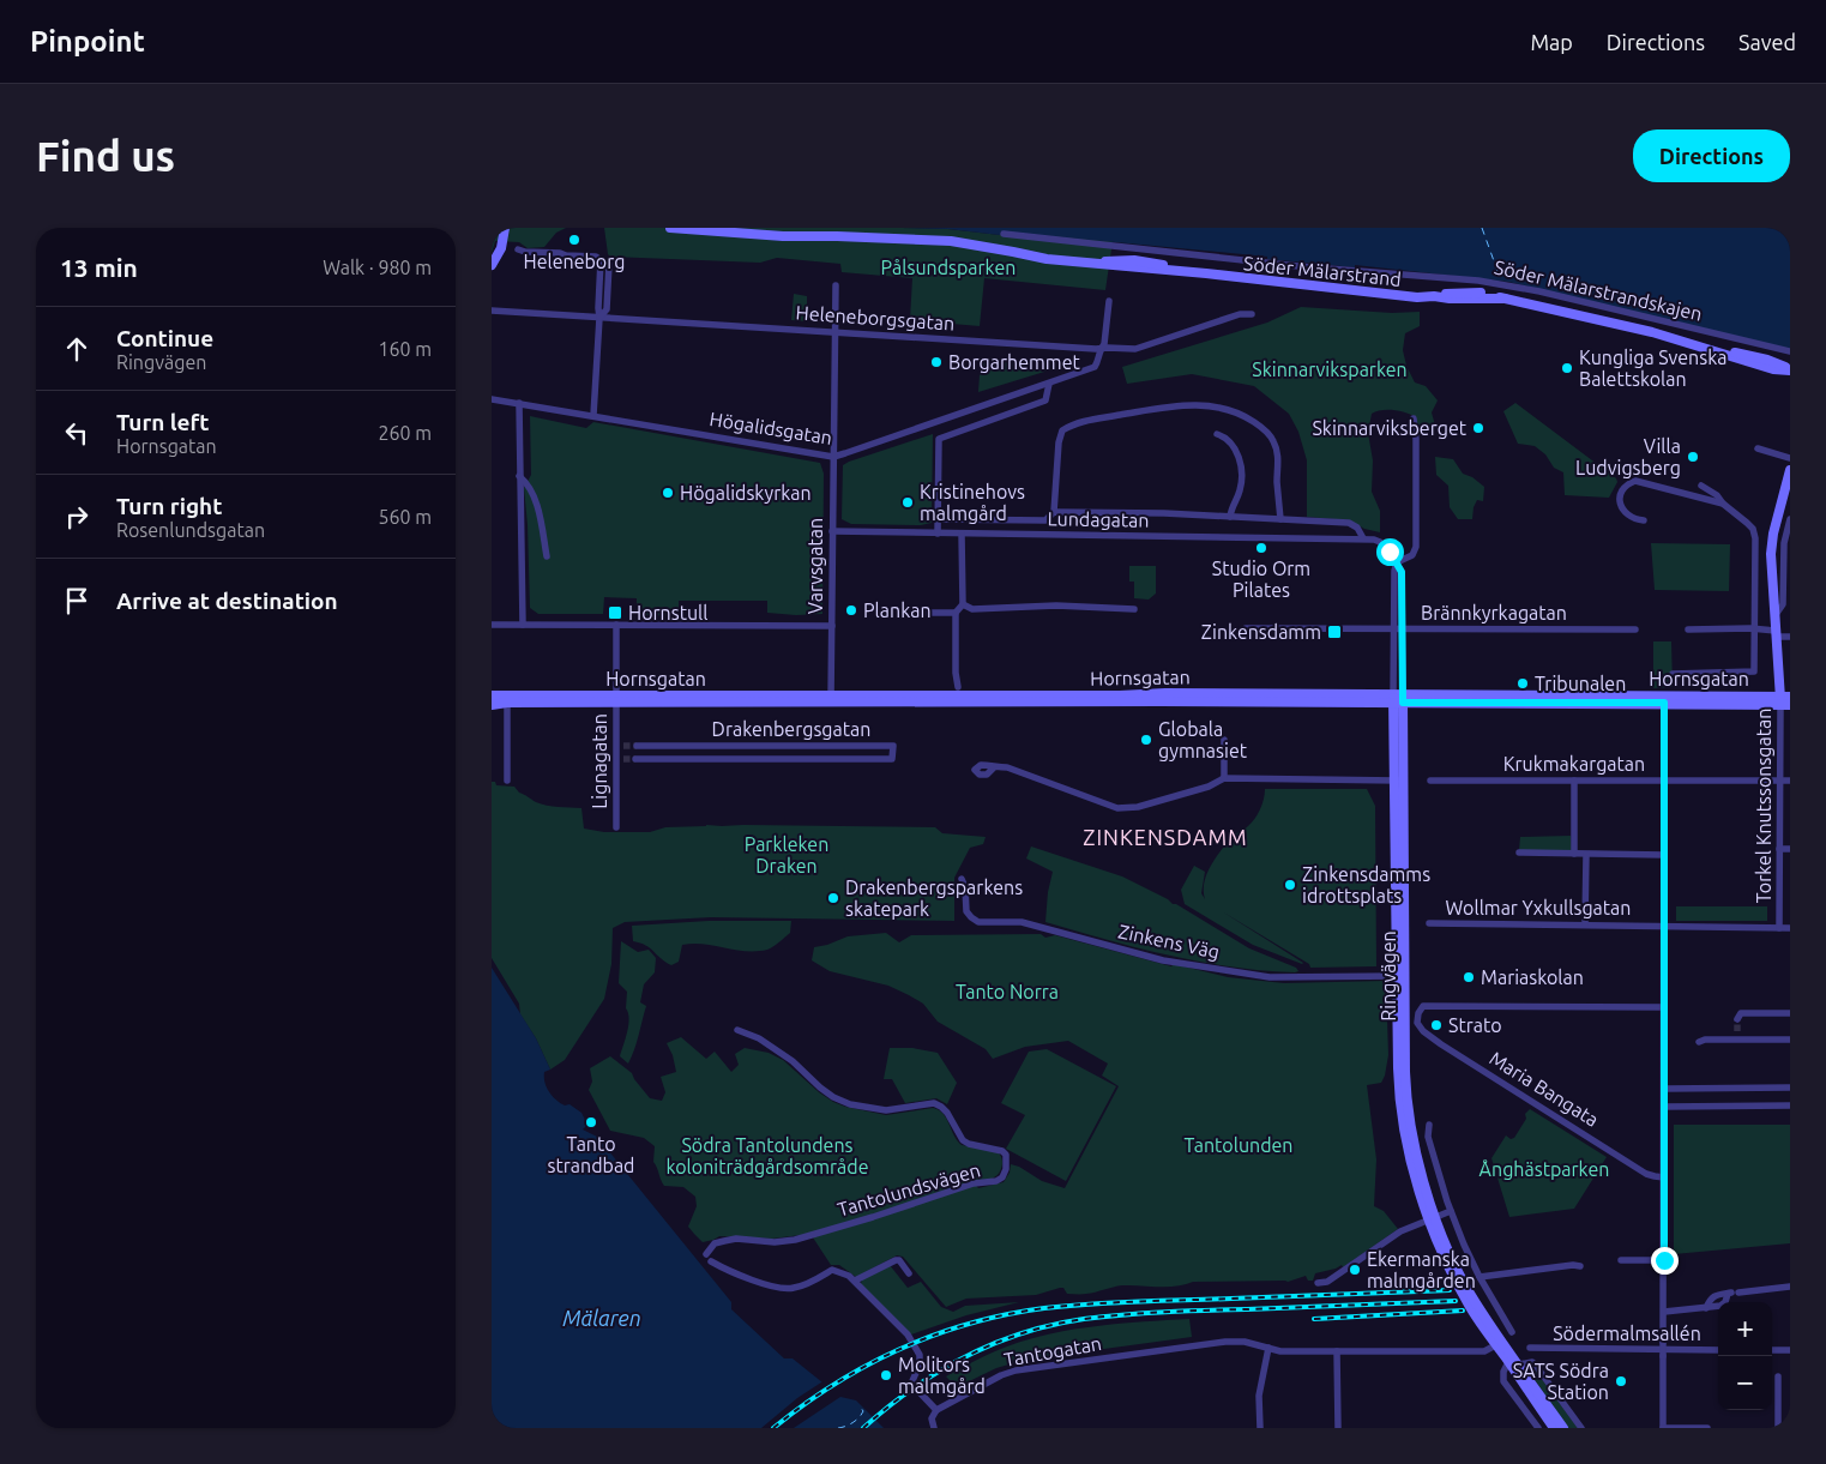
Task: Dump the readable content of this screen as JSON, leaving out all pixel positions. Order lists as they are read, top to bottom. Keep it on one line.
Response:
{"streets":{"main road":["Söder Mälarstrand","Hornsgatan","Torkel Knutssonsgatan","Ringvägen"],"street":["Söder Mälarstrandskajen","Heleneborgsgatan","Högalidsgatan","Lundagatan","Varvsgatan","Brännkyrkagatan","Drakenbergsgatan","Lignagatan","Krukmakargatan","Wollmar Yxkullsgatan","Zinkens Väg","Maria Bangata","Tantolundsvägen","Södermalmsallén","Tantogatan"]},"crossings":[["Heleneborgsgatan","Högalidsgatan"],["Heleneborgsgatan","Varvsgatan"],["Högalidsgatan","Varvsgatan"],["Lundagatan","Varvsgatan"],["Lundagatan","Ringvägen"],["Varvsgatan","Hornsgatan"],["Brännkyrkagatan","Ringvägen"],["Hornsgatan","Lignagatan"],["Hornsgatan","Torkel Knutssonsgatan"],["Hornsgatan","Ringvägen"],["Krukmakargatan","Torkel Knutssonsgatan"],["Torkel Knutssonsgatan","Wollmar Yxkullsgatan"],["Zinkens Väg","Ringvägen"],["Ringvägen","Tantogatan"]],"districts":["ZINKENSDAMM"],"water":["Mälaren"],"parks":["Pålsundsparken","Skinnarviksparken","Parkleken Draken","Tanto Norra","Södra Tantolundens koloniträdgårdsområde","Tantolunden","Ånghästparken"],"places":{"other":["Heleneborg","Borgarhemmet","Kungliga Svenska Balettskolan","Skinnarviksberget","Villa Ludvigsberg","Högalidskyrkan","Kristinehovs malmgård","Studio Orm Pilates","Plankan","Tribunalen","Globala gymnasiet","Zinkensdamms idrottsplats","Drakenbergsparkens skatepark","Mariaskolan","Strato","Tanto strandbad","Ekermanska malmgården","Molitors malmgård","SATS Södra Station"],"transit":["Hornstull","Zinkensdamm"]},"page":{"header":"Pinpoint","nav":["Map","Directions","Saved"],"buttons":"Directions","title":"Find us","heading":["13 min","Walk · 980 m"],"list":[["Continue","Ringvägen","160 m"],["Turn left","Hornsgatan","260 m"],["Turn right","Rosenlundsgatan","560 m"],"Arrive at destination"],"map_buttons":["+","−"]}}
